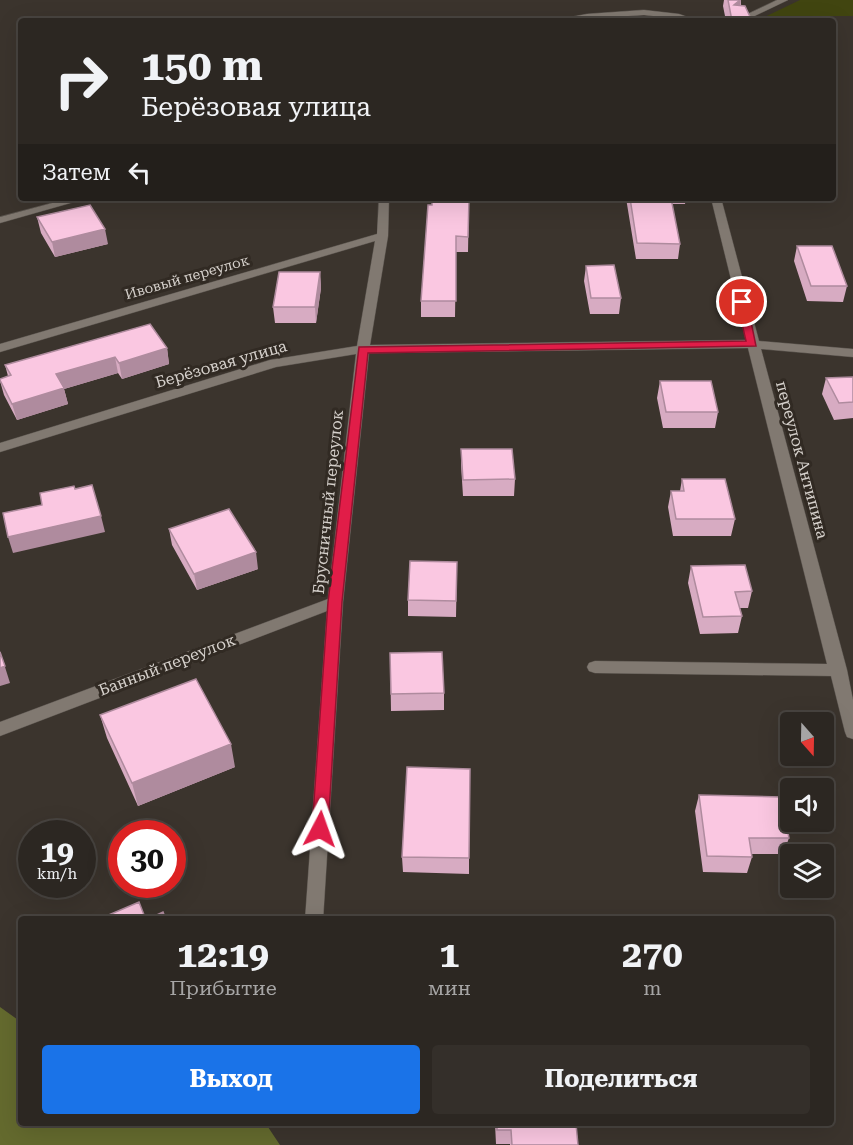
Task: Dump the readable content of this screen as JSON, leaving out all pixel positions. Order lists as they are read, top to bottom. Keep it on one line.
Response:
{"streets":{"street":["Ивовый переулок","Берёзовая улица","переулок Антипина","Брусничный переулок","Банный переулок"]},"crossings":[["Ивовый переулок","Брусничный переулок"],["Берёзовая улица","переулок Антипина"],["Берёзовая улица","Брусничный переулок"],["Брусничный переулок","Банный переулок"]],"north":"bottom","page":{"turn":["150 m","Берёзовая улица"],"then":"Затем","speed":"19 km/h","limit":"30","eta":["12:19","Прибытие","1","мин","270","m"],"buttons":["Выход","Поделиться"]}}
